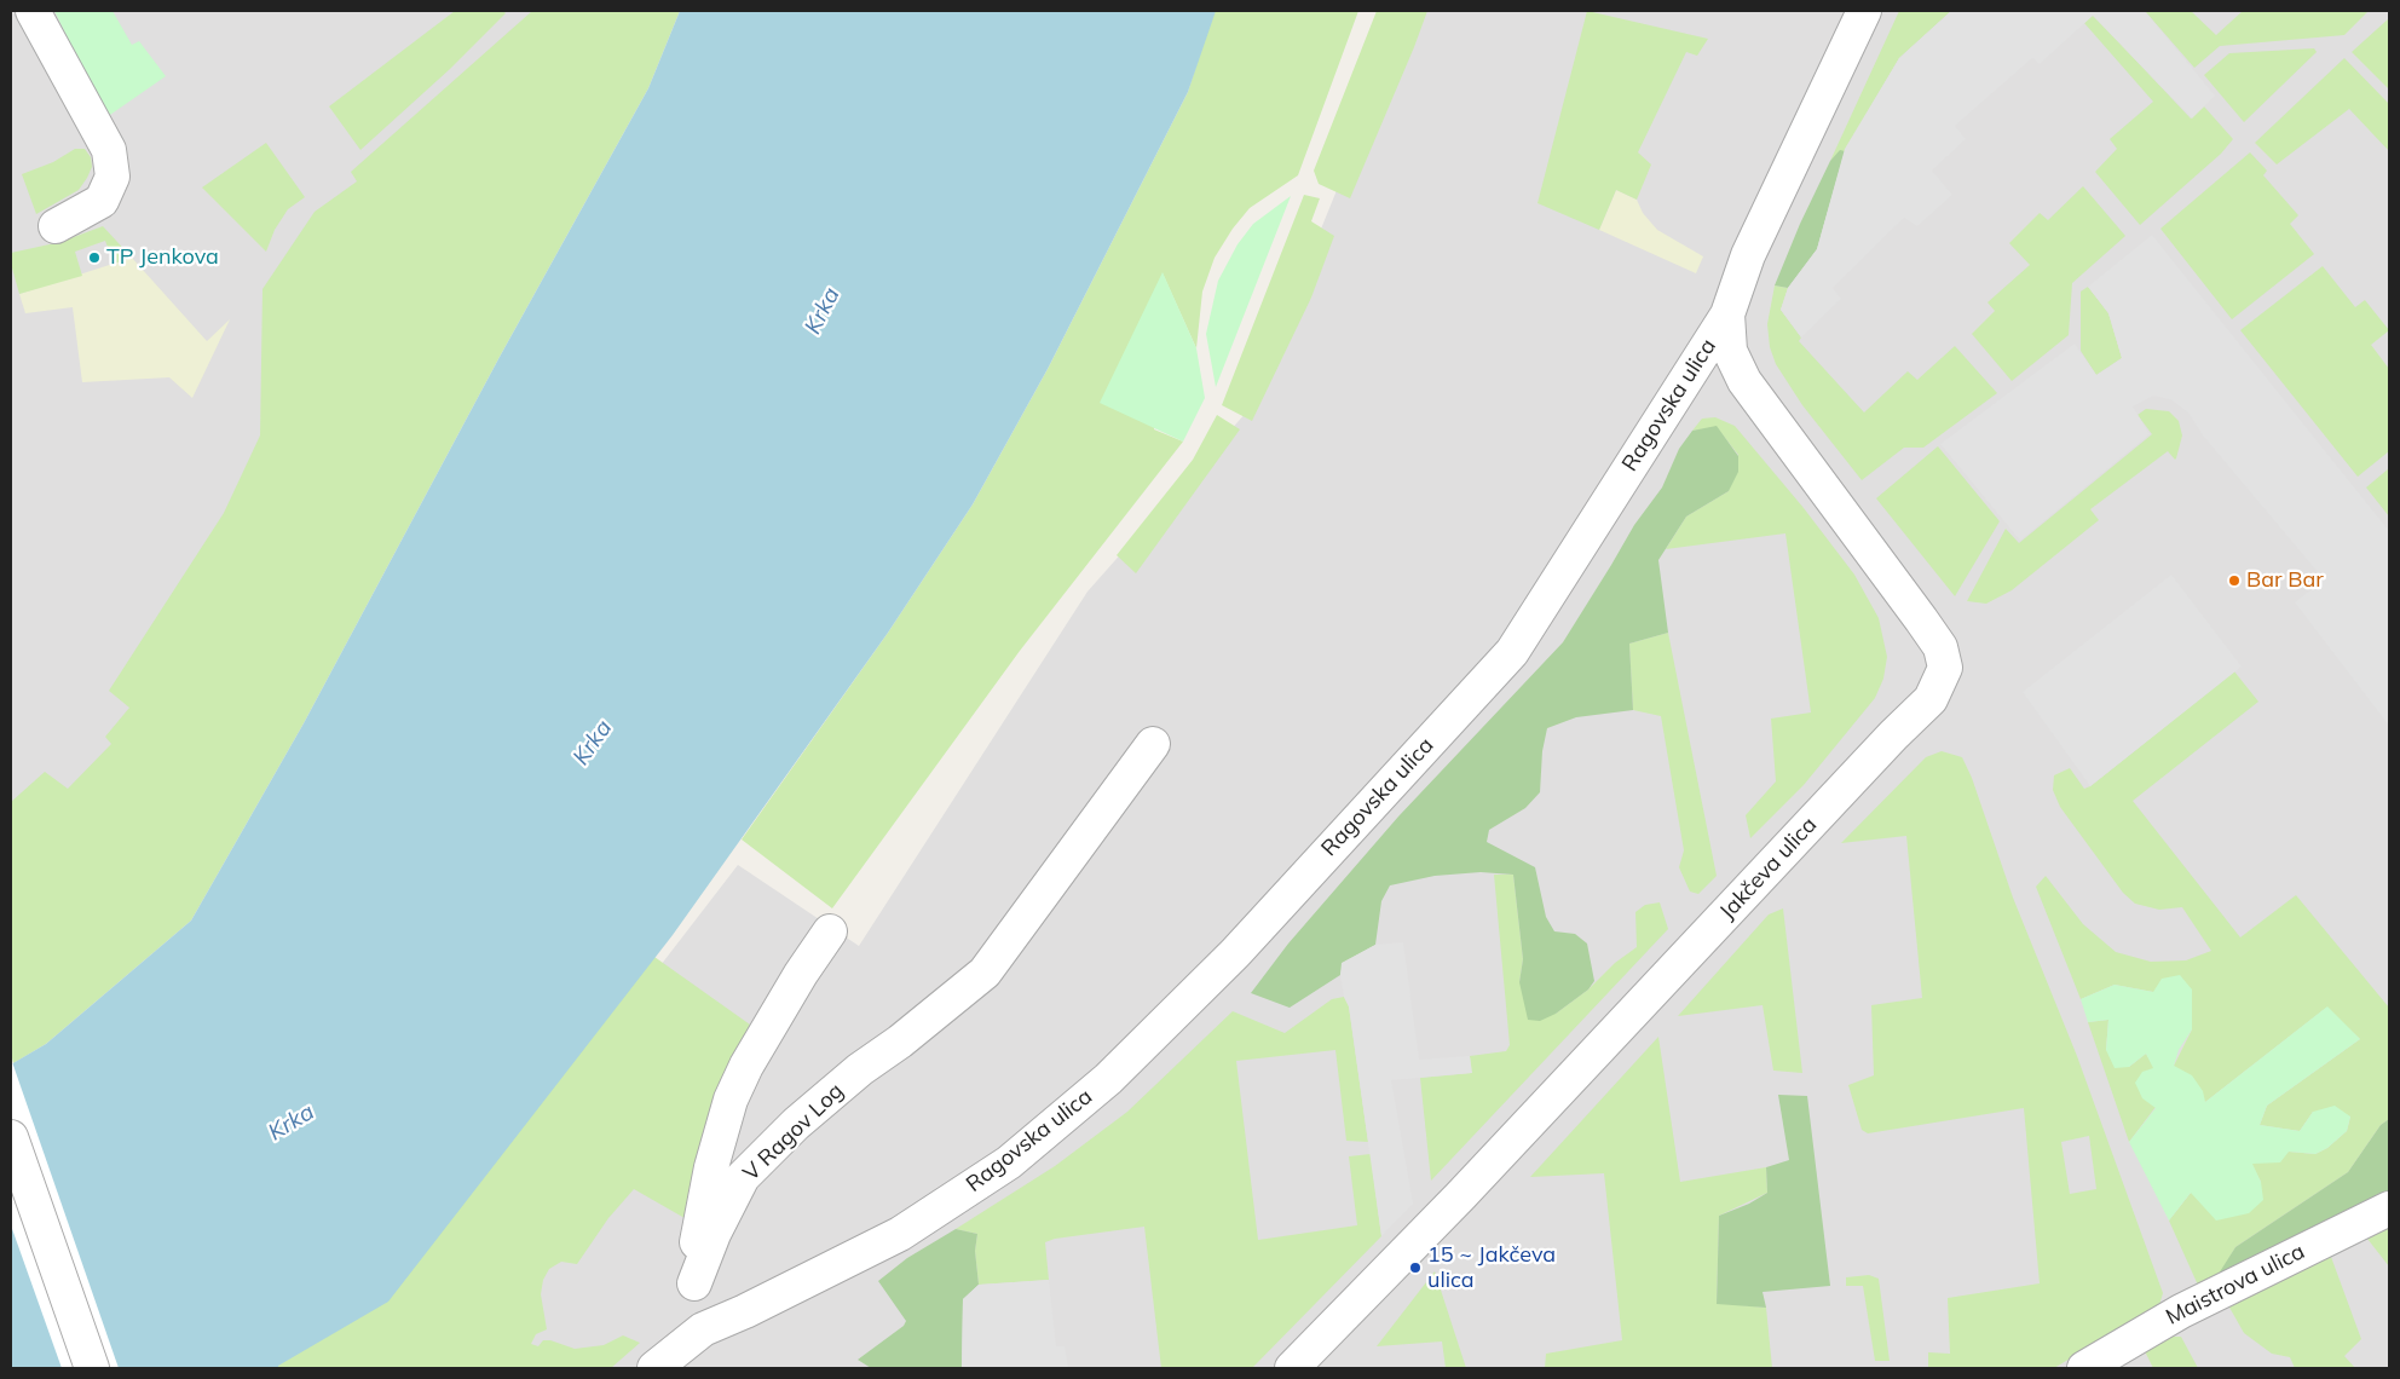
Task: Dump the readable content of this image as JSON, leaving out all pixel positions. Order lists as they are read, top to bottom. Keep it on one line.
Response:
{"streets":{"street":["Ragovska ulica","Jakčeva ulica","V Ragov Log","Maistrova ulica"]},"crossings":[["Ragovska ulica","Jakčeva ulica"]],"water":["Krka"],"places":["TP Jenkova","Bar Bar","15 ~ Jakčeva ulica"]}
